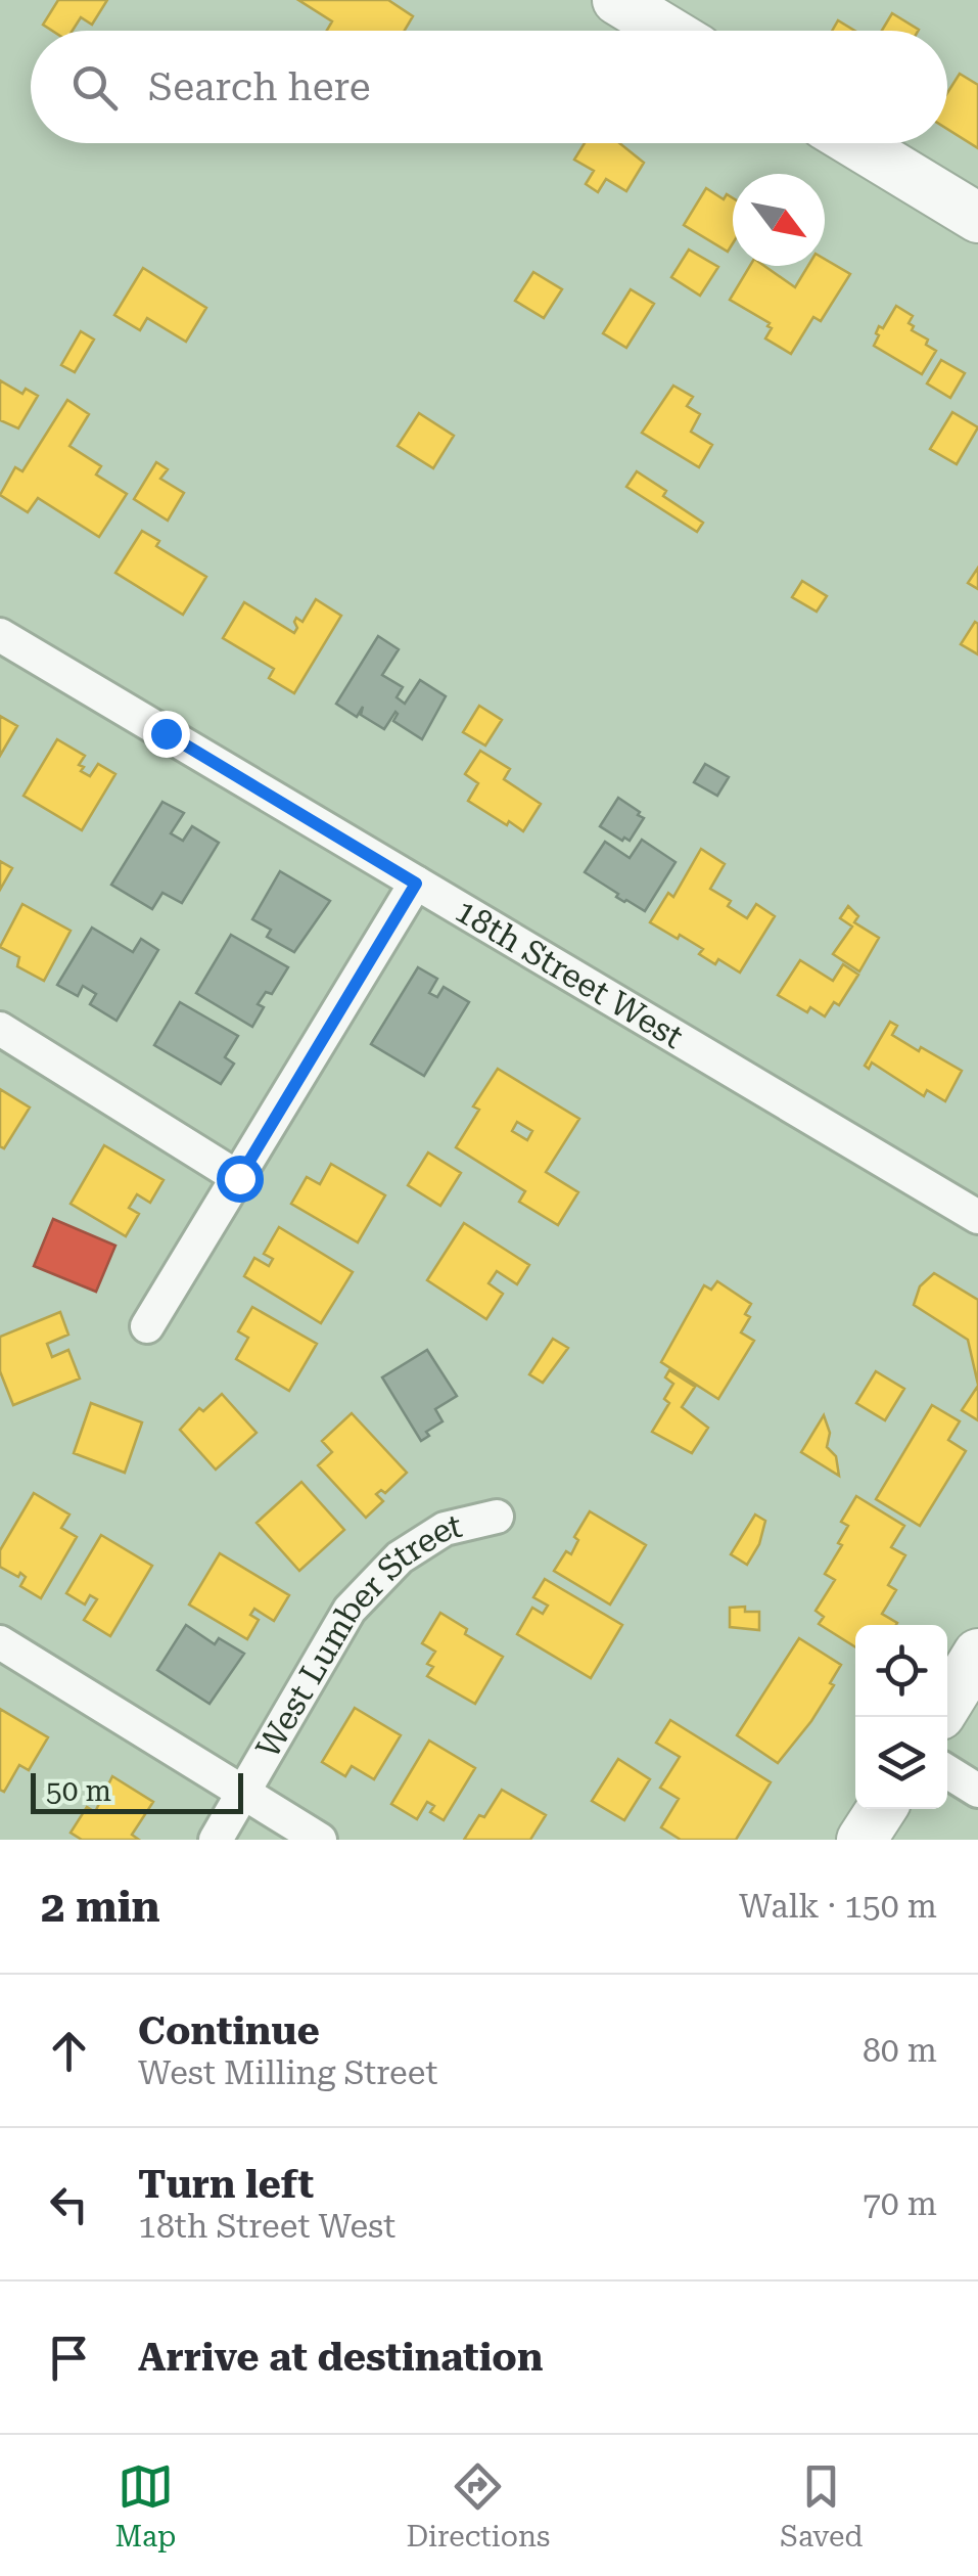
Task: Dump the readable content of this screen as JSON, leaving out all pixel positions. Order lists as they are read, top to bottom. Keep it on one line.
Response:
{"streets":{"street":["18th Street West","West Lumber Street"]},"scale_bar":"50 m","north":"bottom right","page":{"search":"Search here","scale":"50 m","heading":["2 min","Walk · 150 m"],"list":[["Continue","West Milling Street","80 m"],["Turn left","18th Street West","70 m"],"Arrive at destination"],"nav":["Map","Directions","Saved"]}}
